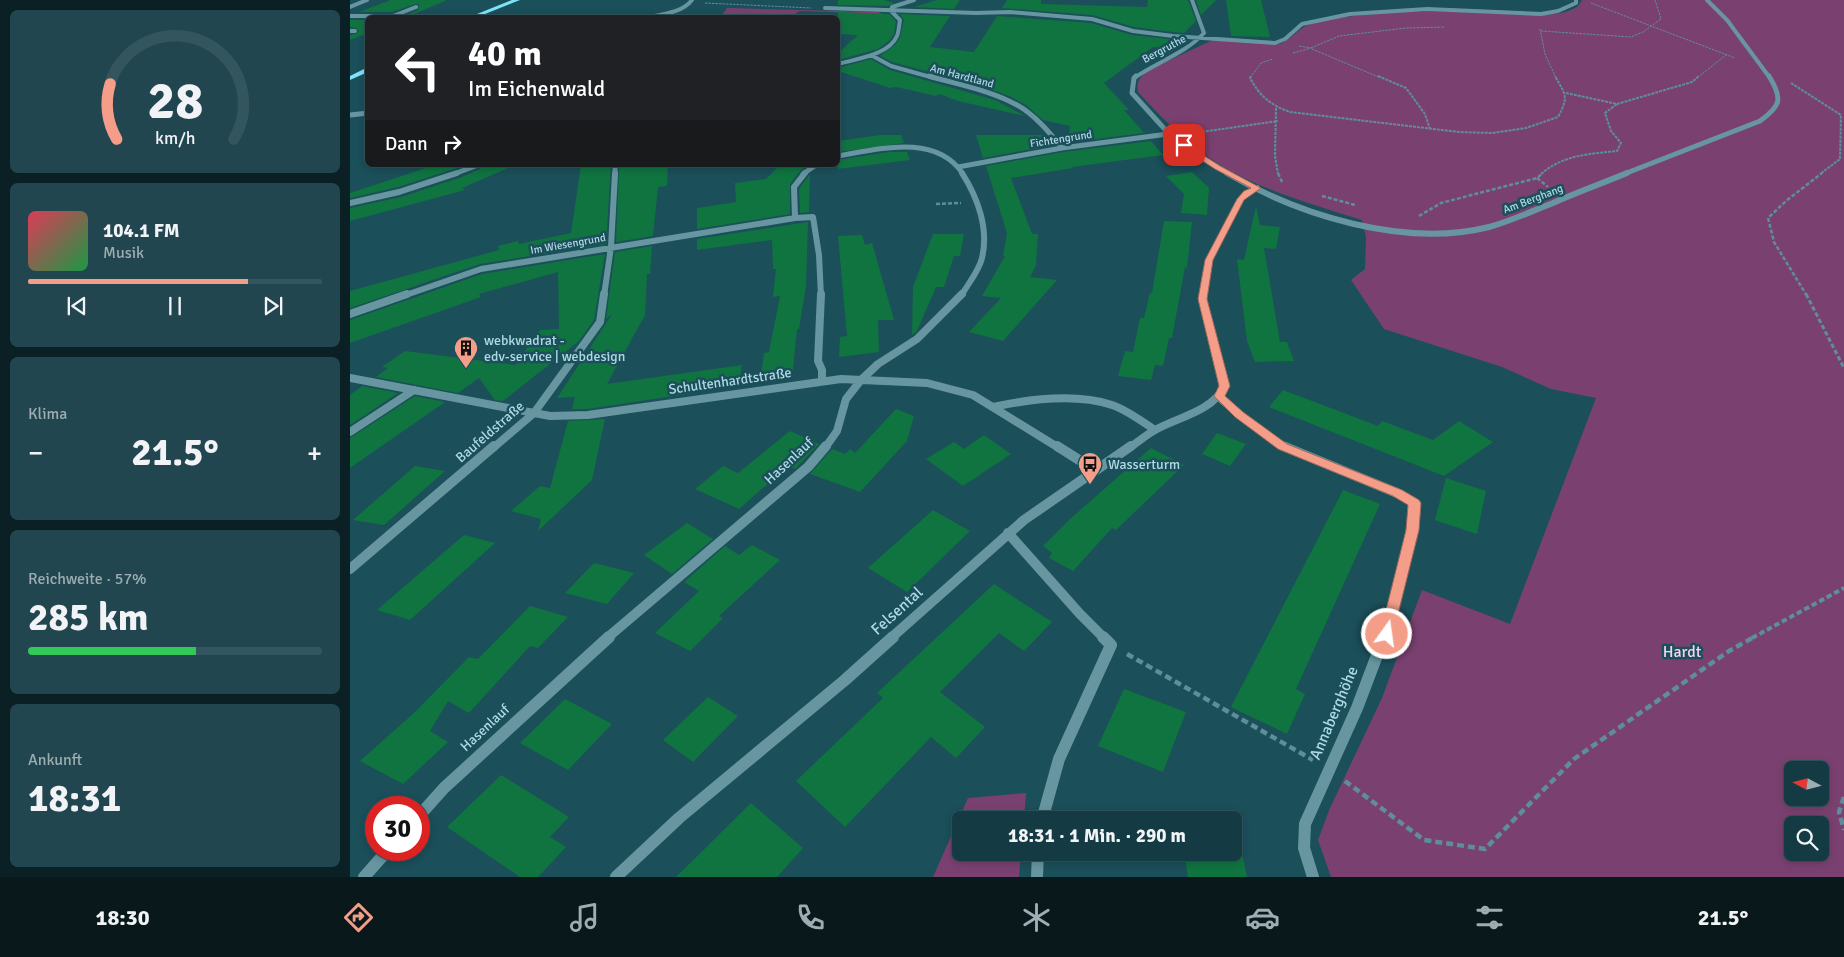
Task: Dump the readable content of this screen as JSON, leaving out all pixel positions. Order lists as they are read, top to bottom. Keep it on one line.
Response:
{"streets":{"street":["Bergruthe","Am Hardtland","Fichtengrund","Am Berghang","Im Wiesengrund","Schultenhardtstraße","Baufeldstraße","Hasenlauf","Felsental","Annaberghöhe"]},"crossings":[["Bergruthe","Fichtengrund"],["Bergruthe","Am Berghang"],["Am Hardtland","Fichtengrund"],["Fichtengrund","Am Berghang"],["Fichtengrund","Hasenlauf"],["Im Wiesengrund","Baufeldstraße"],["Schultenhardtstraße","Baufeldstraße"],["Schultenhardtstraße","Hasenlauf"],["Schultenhardtstraße","Felsental"],["Felsental","Annaberghöhe"]],"parks":["Hardt"],"places":{"building":["webkwadrat - edv-service | webdesign"],"bus stop":["Wasserturm"]},"north":"left","page":{"turn":["40 m","Im Eichenwald"],"then":"Dann","song":["104.1 FM","Musik"],"tile":["Klima",["Reichweite · 57%","285 km"],["Ankunft","18:31"]],"heat":["−","21.5°","+"],"limit":"30","trip":"18:31 · 1 Min. · 290 m","tabs":["18:30","21.5°"],"gauge":["28","km/h"]}}
